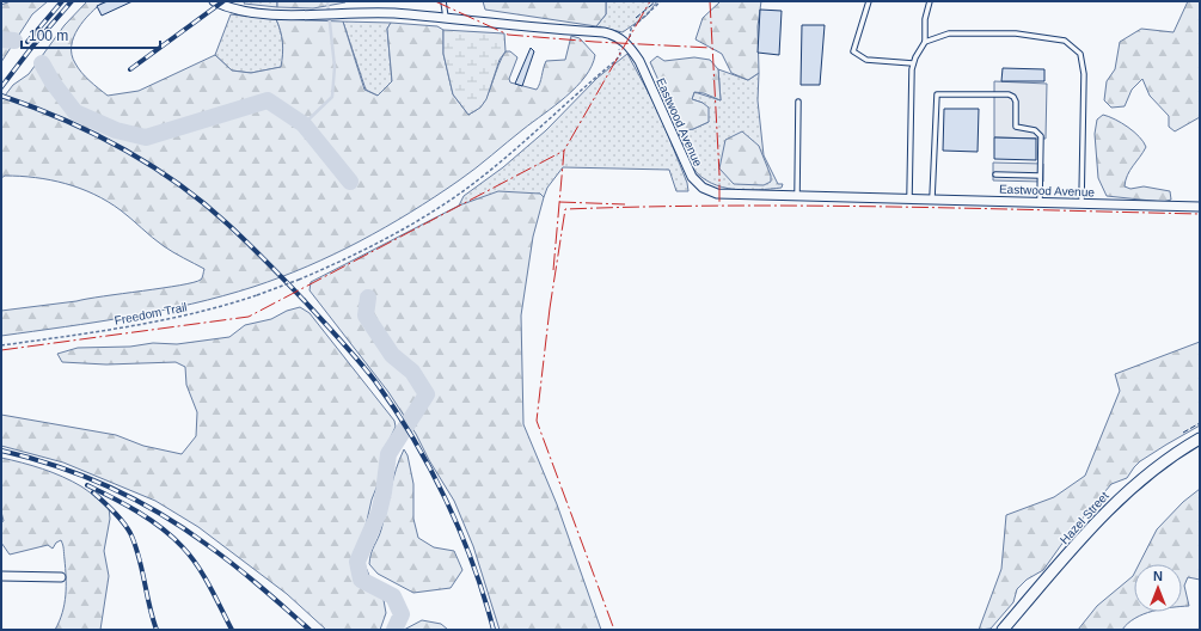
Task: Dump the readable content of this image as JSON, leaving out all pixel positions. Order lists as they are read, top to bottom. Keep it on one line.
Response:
{"streets":{"street":["Eastwood Avenue","Hazel Street"],"path":["Freedom Trail"]},"crossings":[["Eastwood Avenue","Freedom Trail"]],"scale_bar":"100 m","north":"top"}
